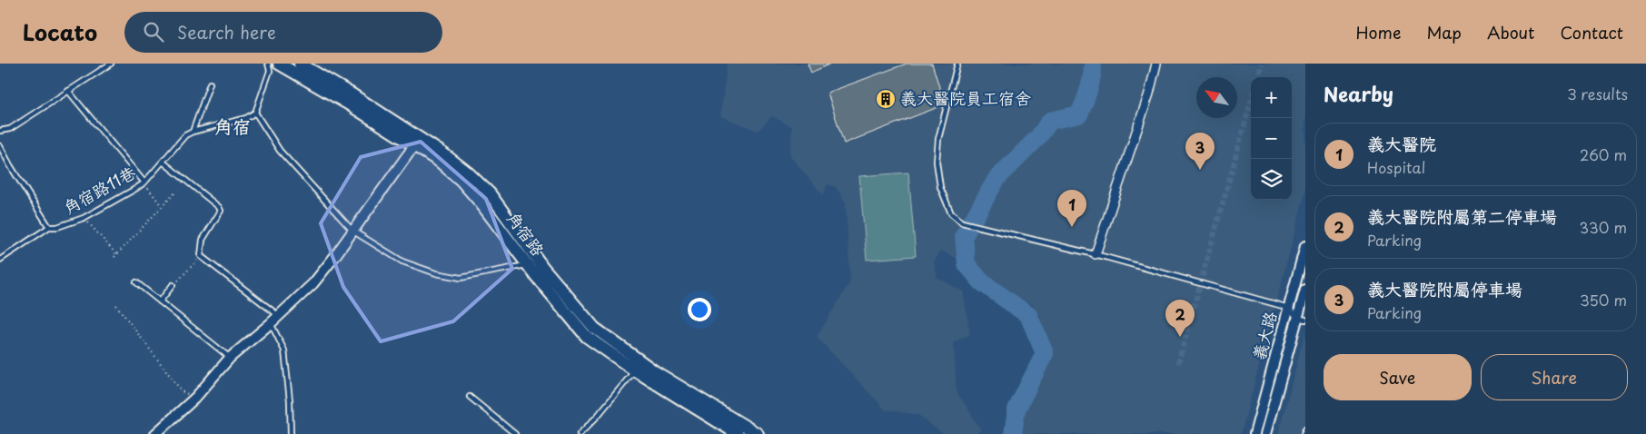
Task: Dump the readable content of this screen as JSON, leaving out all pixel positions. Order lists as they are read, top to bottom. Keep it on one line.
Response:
{"streets":{"main road":["角宿路"],"street":["義大路"],"lane":["角宿路11巷"]},"districts":["角宿"],"places":{"building":["義大醫院員工宿舍"]},"north":"top left","page":{"header":"Locato","search":"Search here","nav":["Home","Map","About","Contact"],"heading":["Nearby","3 results"],"map_buttons":["+","−"],"list":[{"mark":"1","name":"義大醫院","note":"Hospital","value":"260 m"},{"mark":"2","name":"義大醫院附屬第二停車場","note":"Parking","value":"330 m"},{"mark":"3","name":"義大醫院附屬停車場","note":"Parking","value":"350 m"}],"pins":["3","1","2"],"buttons":["Save","Share"]}}
